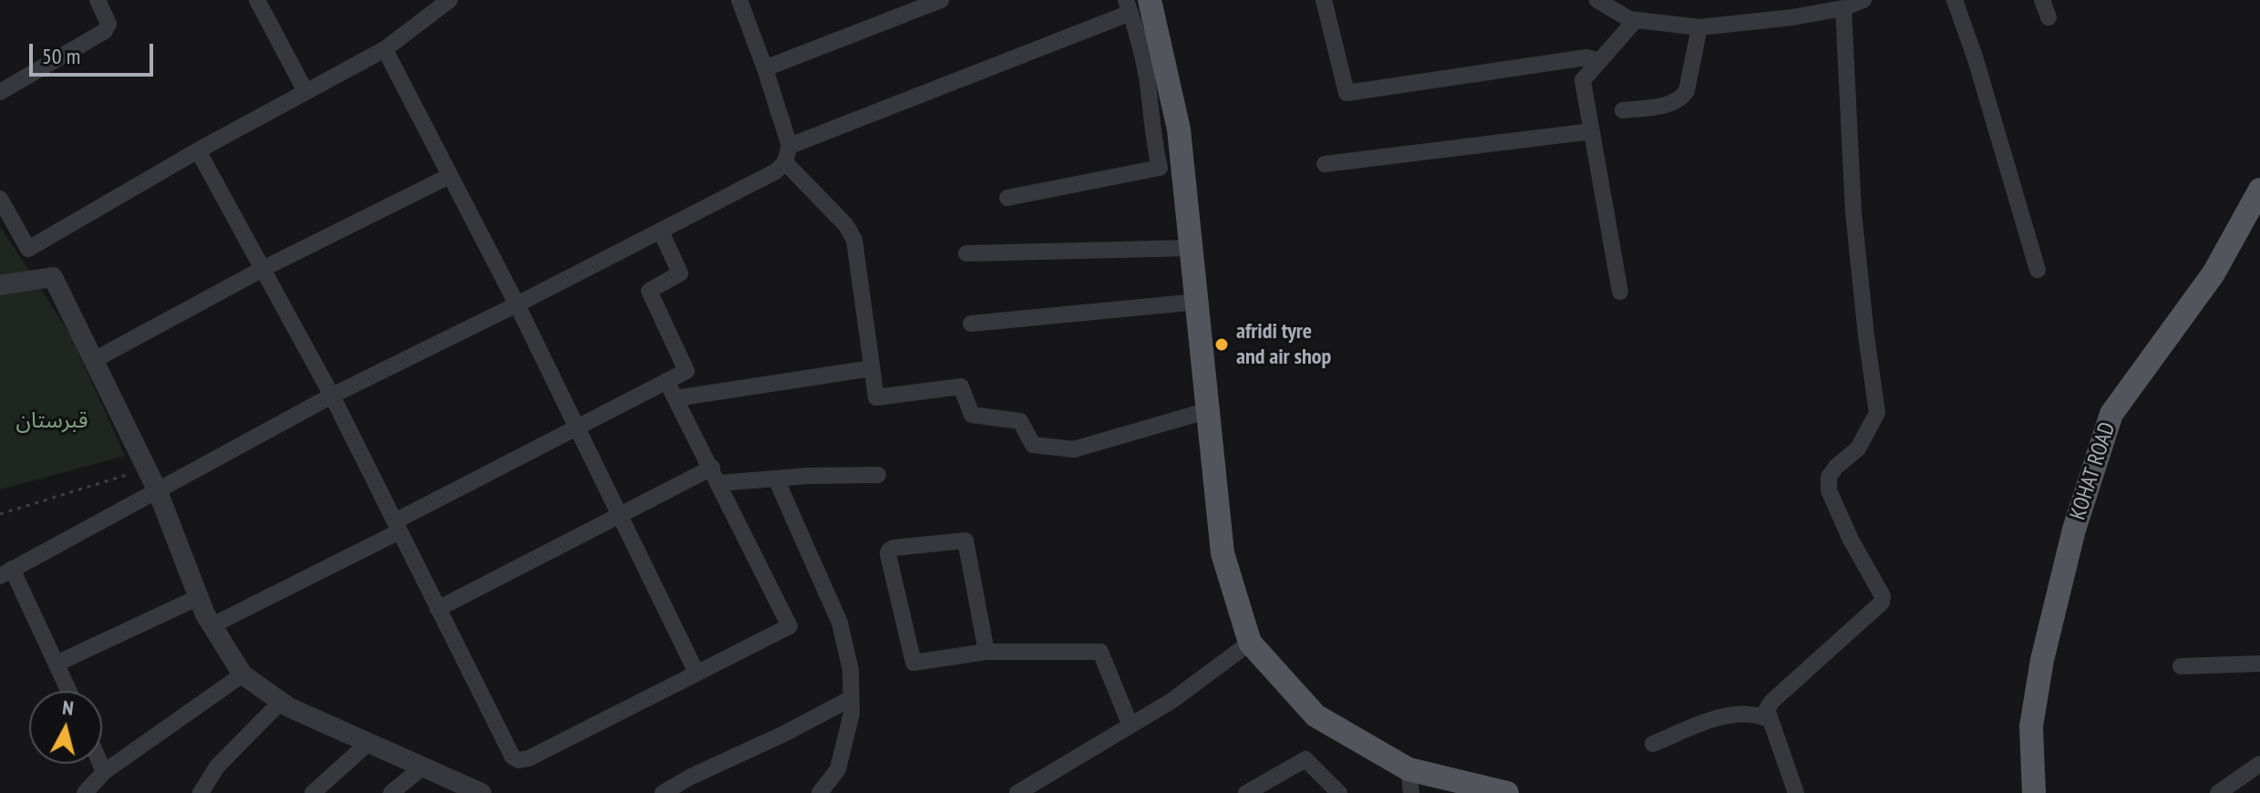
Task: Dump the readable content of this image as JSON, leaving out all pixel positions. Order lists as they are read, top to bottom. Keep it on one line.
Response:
{"streets":{"main road":["KOHAT ROAD"]},"parks":["قبرستان"],"places":["afridi tyre and air shop"],"scale_bar":"50 m","north":"top"}
